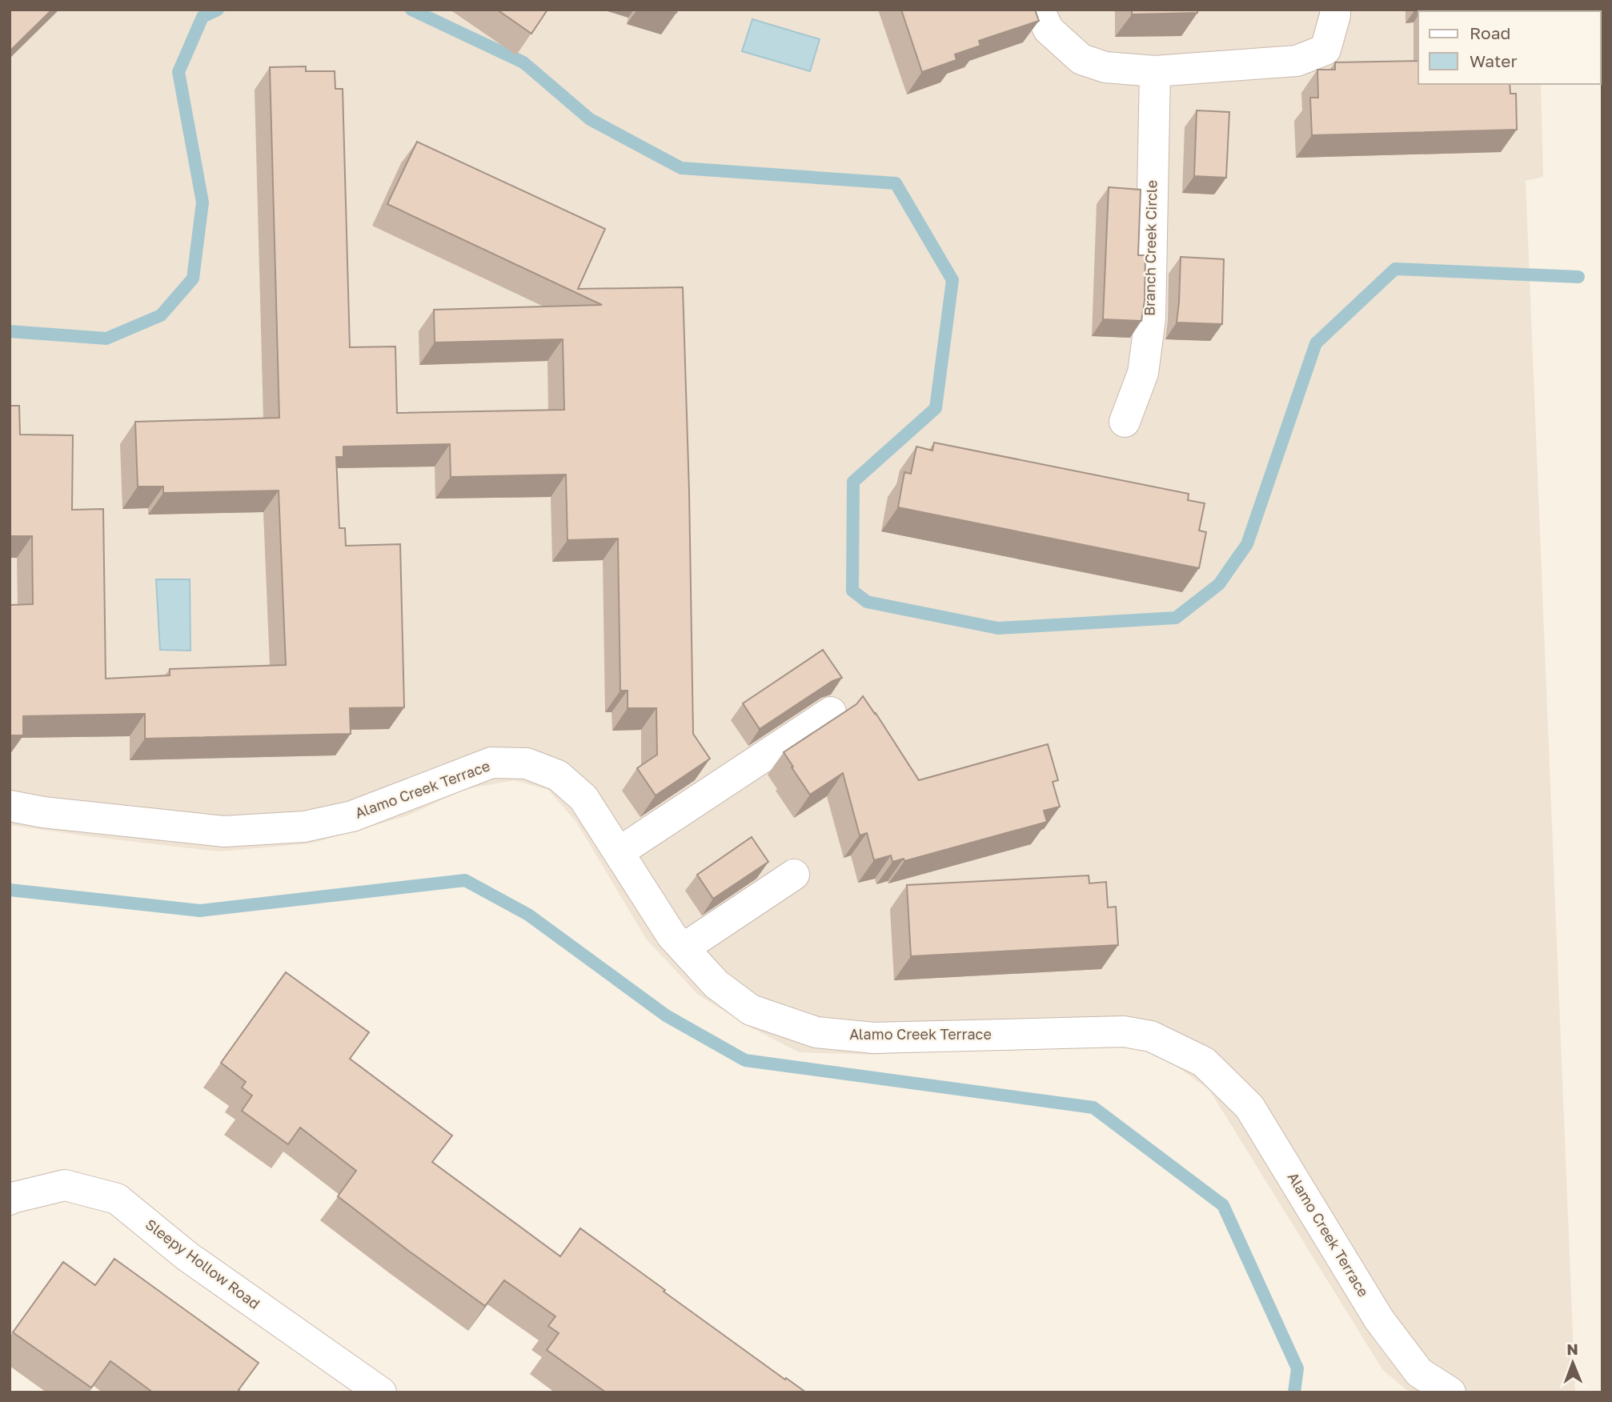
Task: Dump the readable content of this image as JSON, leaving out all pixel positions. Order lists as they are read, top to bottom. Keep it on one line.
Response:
{"streets":{"street":["Branch Creek Circle","Alamo Creek Terrace","Sleepy Hollow Road"]},"legend":["Road","Water"],"north":"top"}
